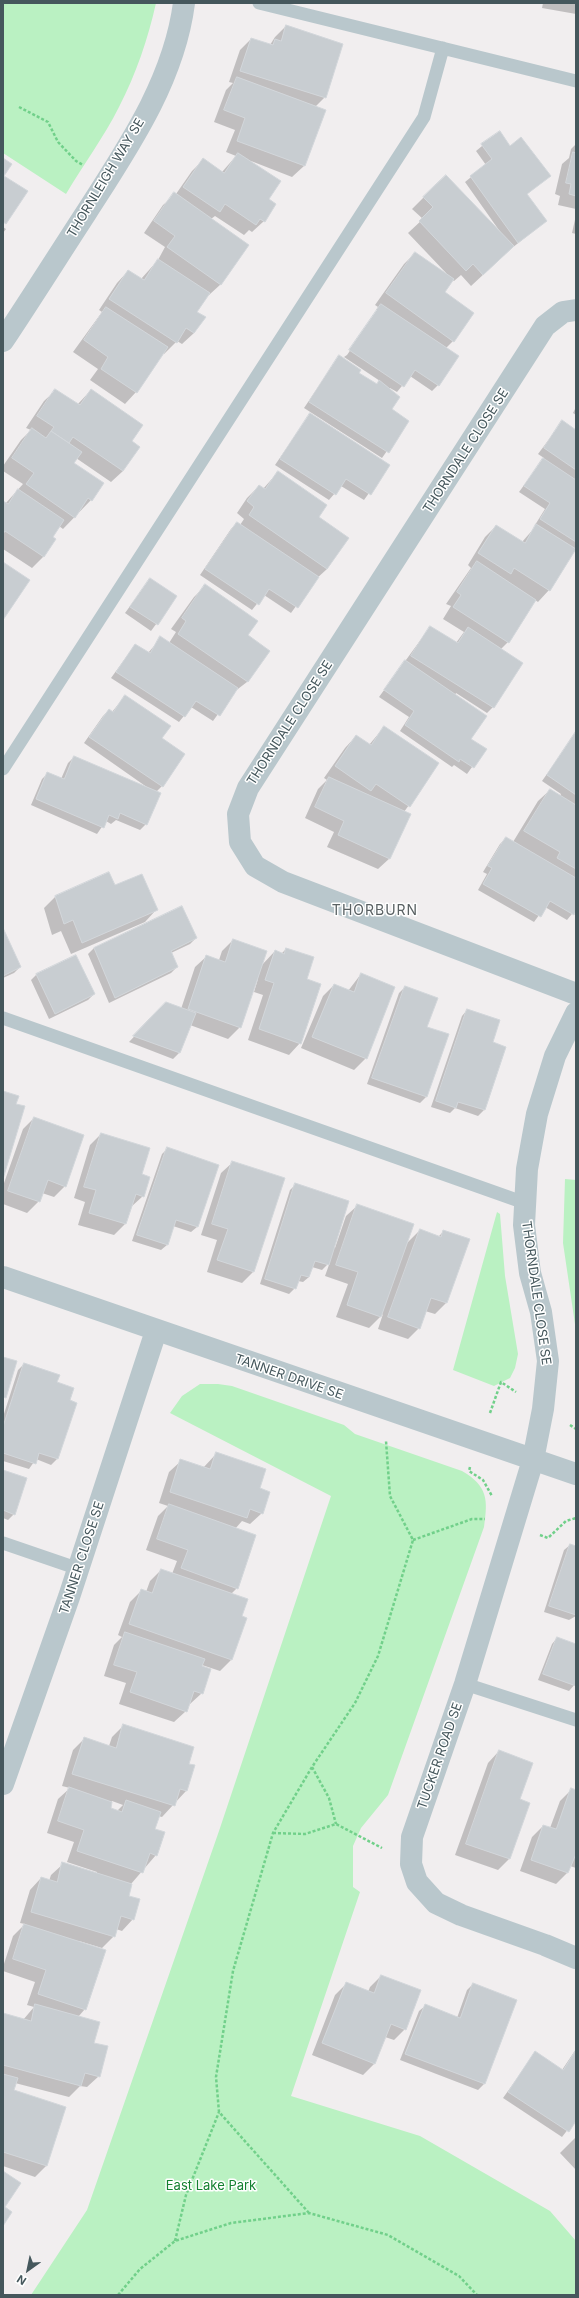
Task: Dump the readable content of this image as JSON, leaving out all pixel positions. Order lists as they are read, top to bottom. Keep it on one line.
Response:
{"streets":{"street":["THORNLEIGH WAY SE","THORNDALE CLOSE SE","TANNER DRIVE SE","TANNER CLOSE SE","TUCKER ROAD SE"]},"crossings":[["THORNDALE CLOSE SE","TANNER DRIVE SE"],["THORNDALE CLOSE SE","TUCKER ROAD SE"],["TANNER DRIVE SE","TANNER CLOSE SE"],["TANNER DRIVE SE","TUCKER ROAD SE"]],"districts":["THORBURN"],"parks":["East Lake Park"],"north":"bottom left"}
